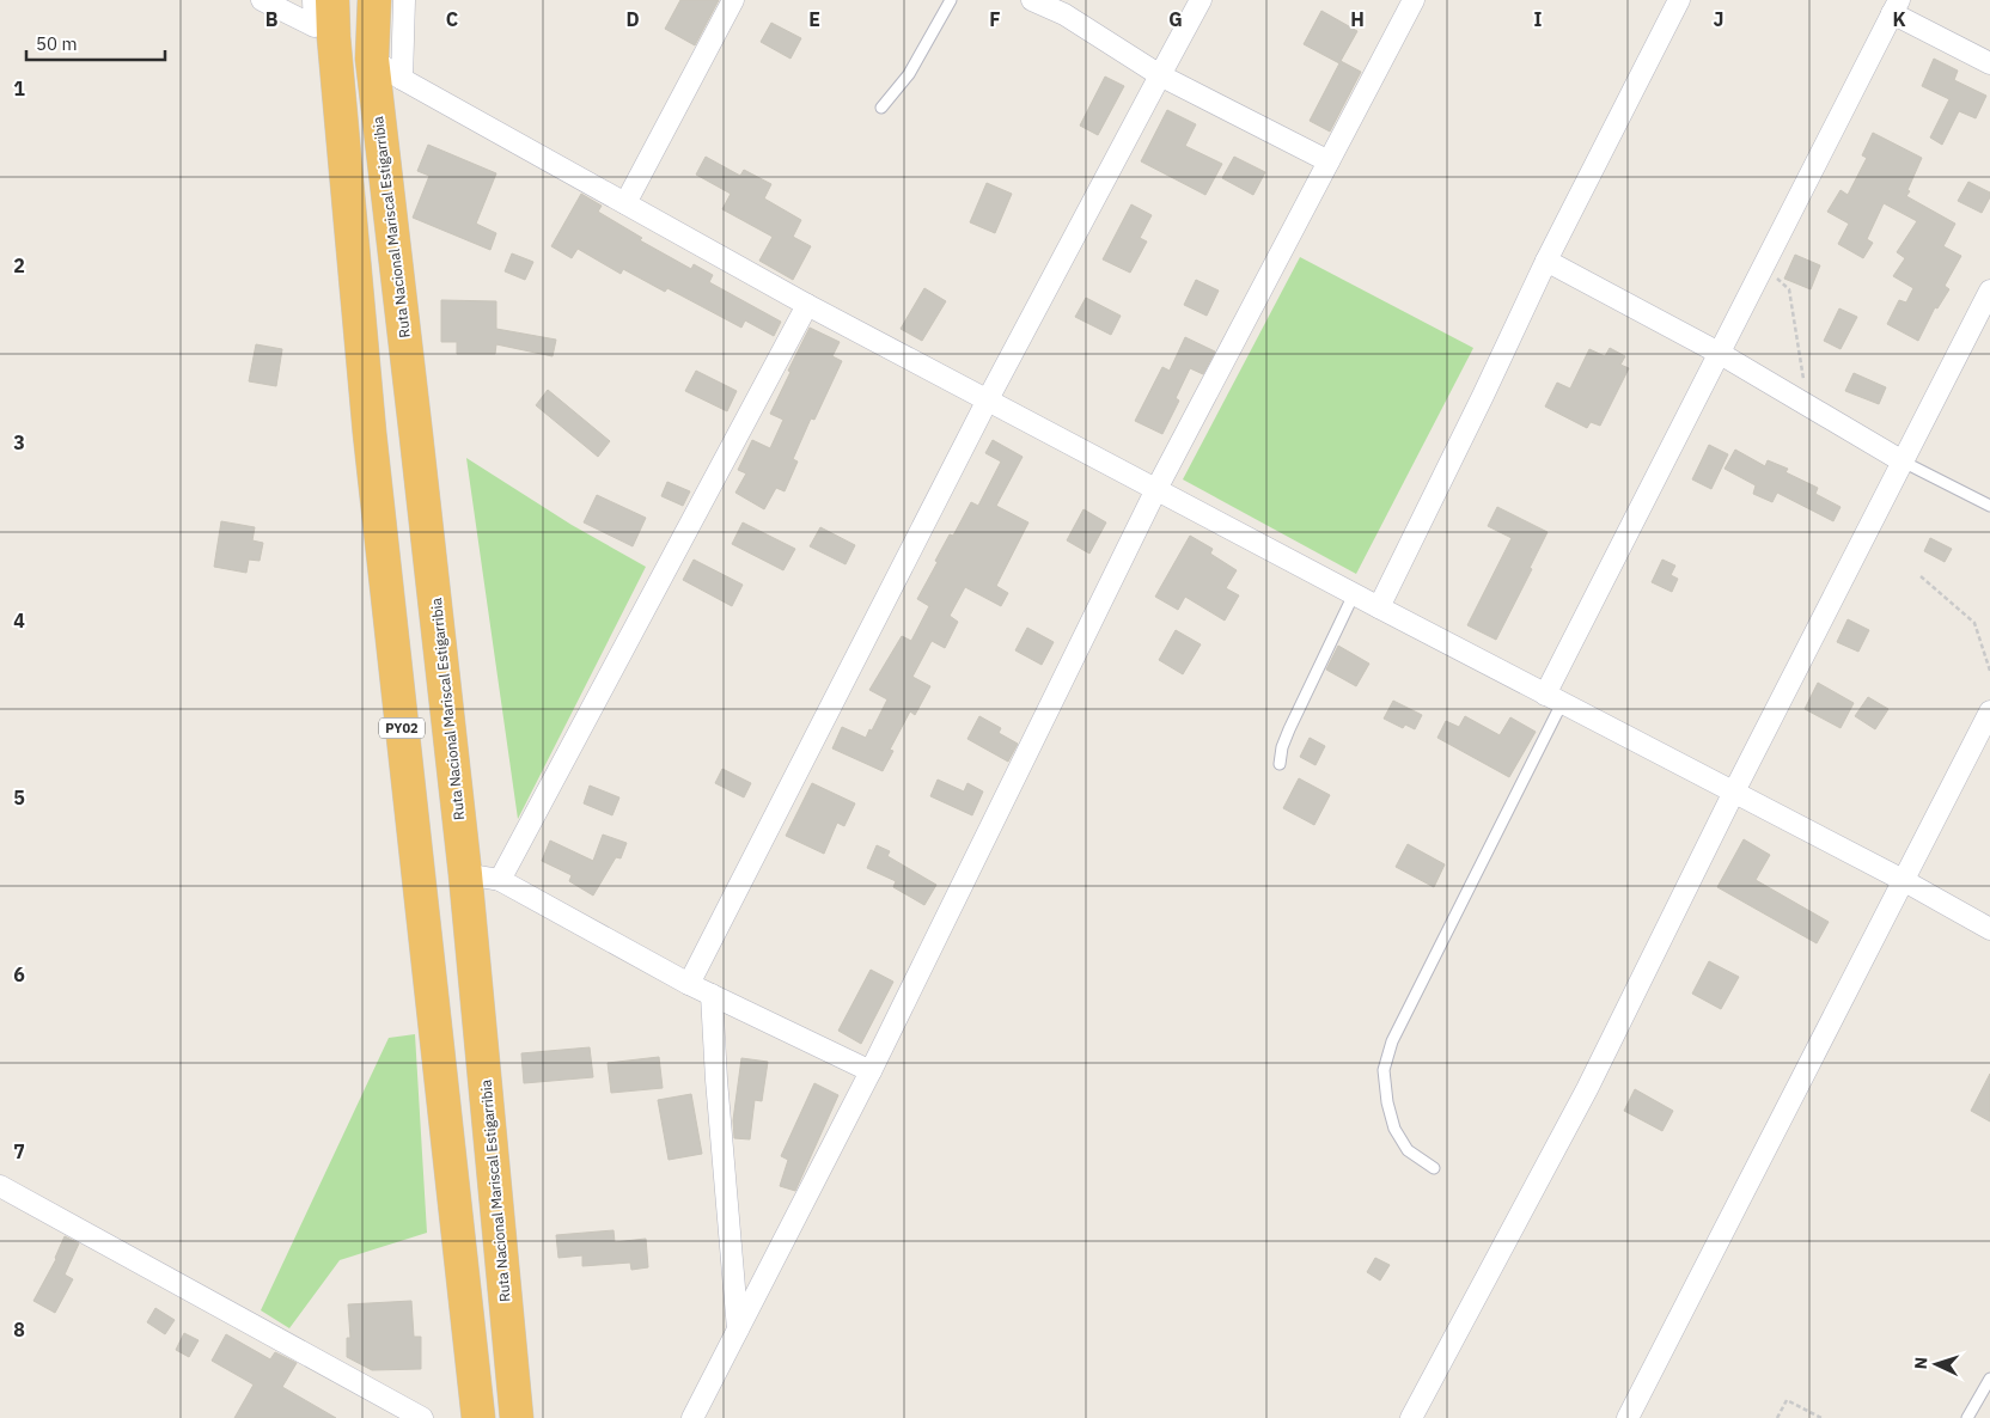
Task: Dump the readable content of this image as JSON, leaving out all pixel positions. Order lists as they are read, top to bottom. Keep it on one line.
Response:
{"streets":{"highway":["Ruta Nacional Mariscal Estigarribia","PY02"]},"scale_bar":"50 m","north":"left","grid":{"columns":["B","C","D","E","F","G","H","I","J","K"],"rows":["1","2","3","4","5","6","7","8"]}}
